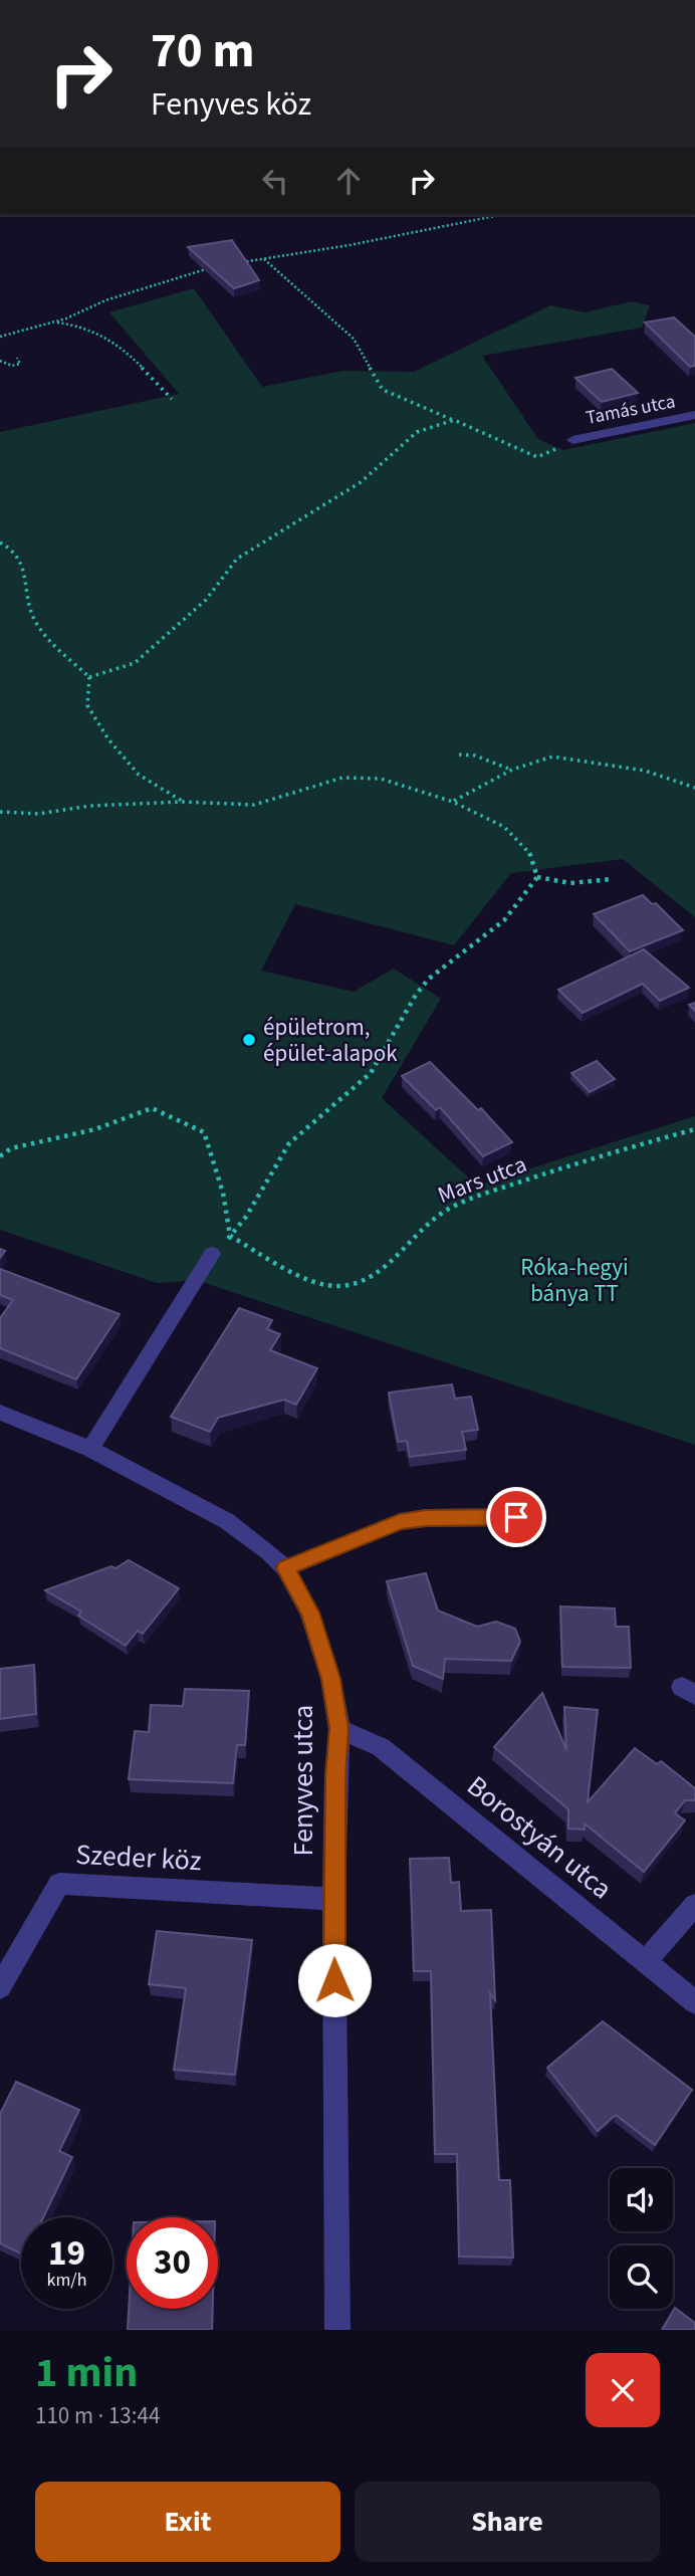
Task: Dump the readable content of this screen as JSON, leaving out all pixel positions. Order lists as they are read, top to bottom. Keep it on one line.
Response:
{"streets":{"street":["Tamás utca","Fenyves utca","Borostyán utca","Szeder köz"],"path":["Mars utca"]},"crossings":[["Fenyves utca","Borostyán utca"],["Fenyves utca","Szeder köz"]],"parks":["Róka-hegyi bánya TT"],"places":["épületrom, épület-alapok"],"page":{"turn":["70 m","Fenyves köz"],"speed":"19 km/h","limit":"30","heading":["1 min","110 m · 13:44"],"buttons":["Exit","Share"]}}
